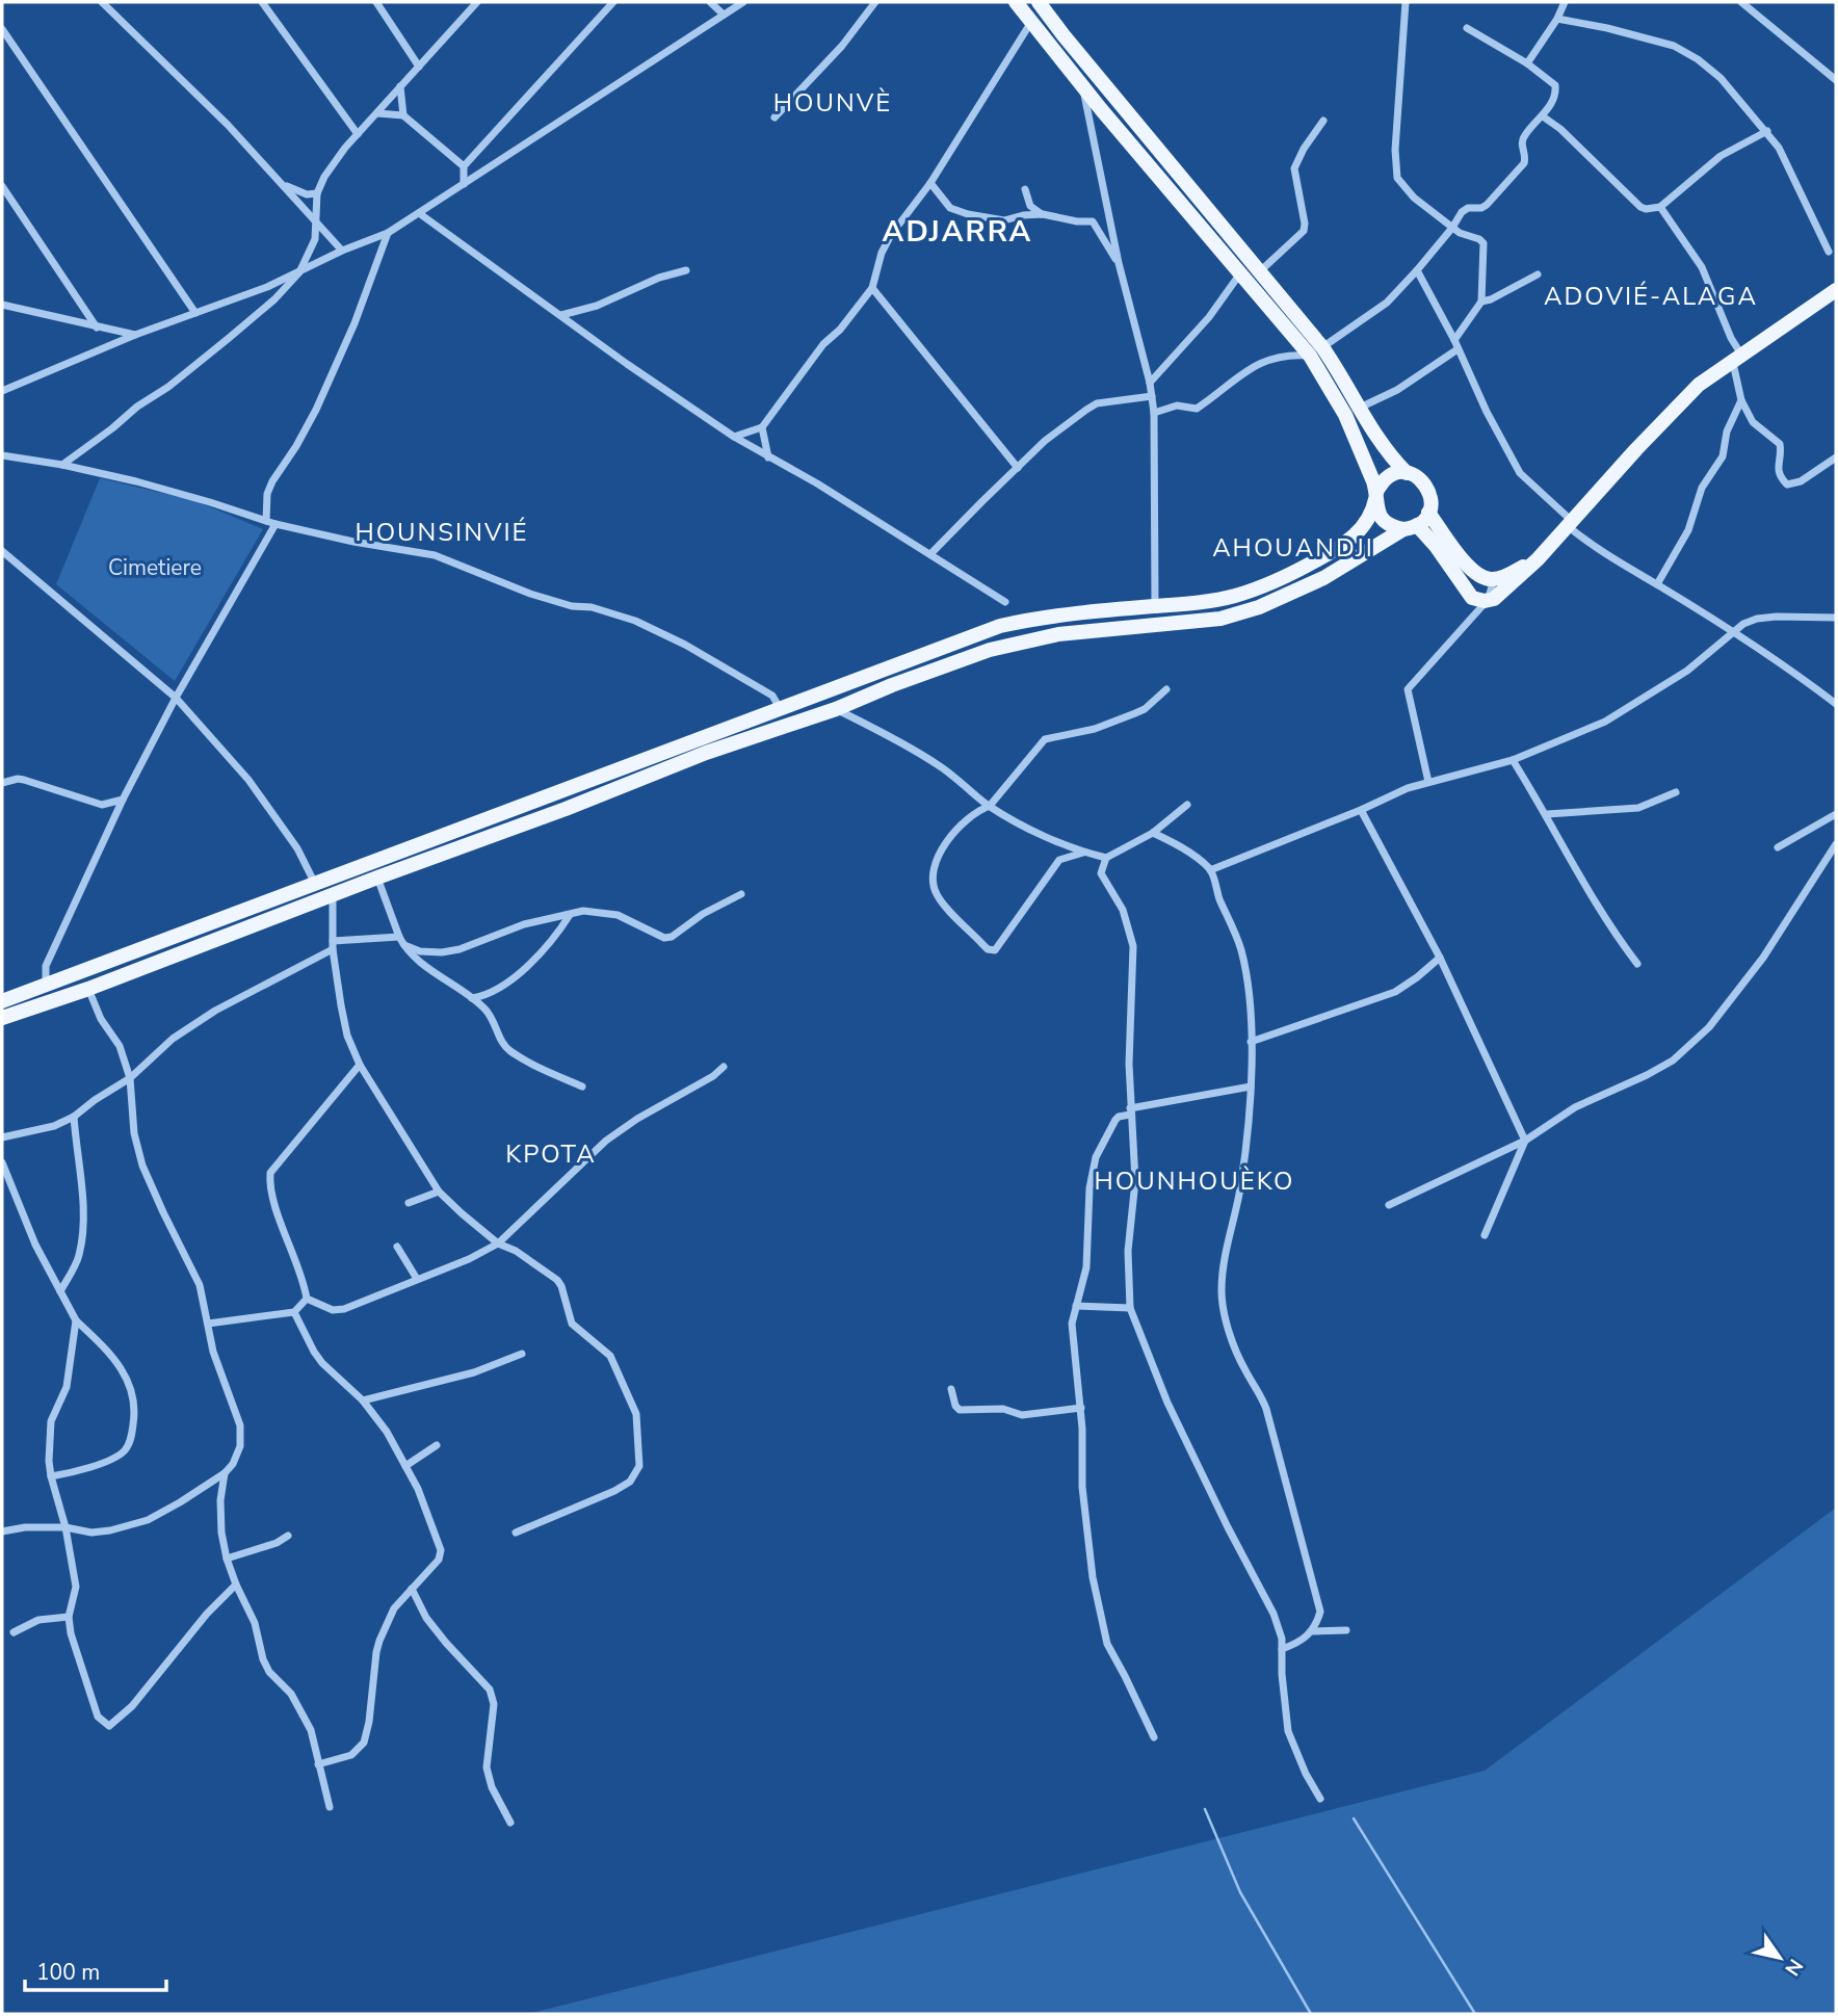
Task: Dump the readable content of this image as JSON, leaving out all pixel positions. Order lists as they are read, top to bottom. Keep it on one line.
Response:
{"districts":["HOUNVÈ","ADJARRA","ADOVIÉ-ALAGA","HOUNSINVIÉ","AHOUANDJI","KPOTA","HOUNHOUÈKO"],"parks":["Cimetiere"],"scale_bar":"100 m","north":"bottom right"}
